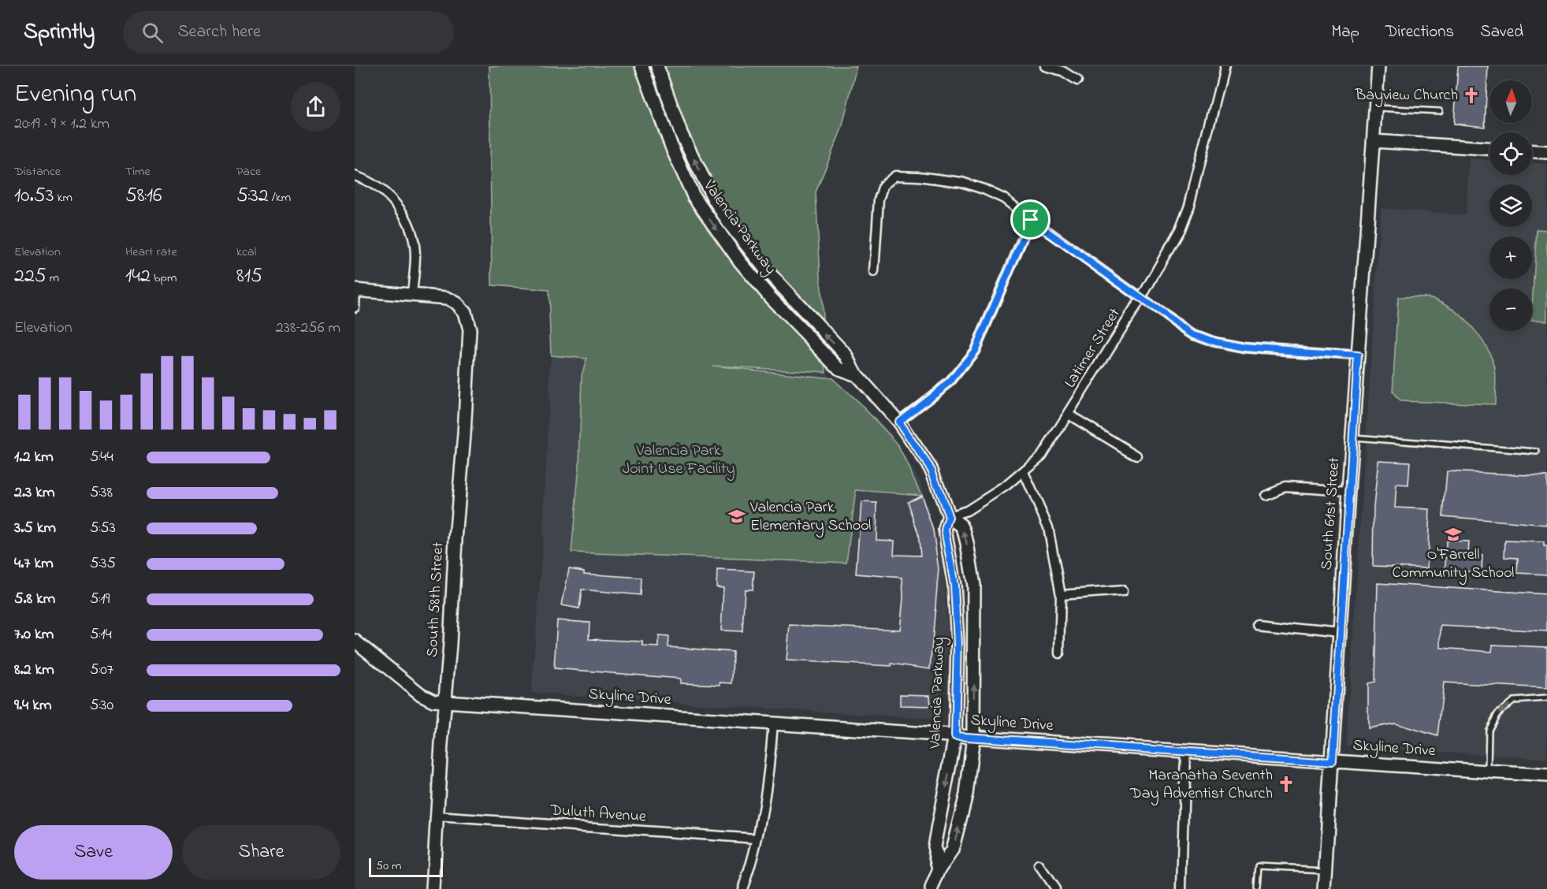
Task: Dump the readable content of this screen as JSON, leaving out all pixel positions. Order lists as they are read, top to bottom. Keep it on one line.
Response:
{"streets":{"street":["Valencia Parkway","Latimer Street","South 61st Street","South 58th Street","Skyline Drive","Duluth Avenue"]},"crossings":[["Valencia Parkway","Latimer Street"],["Valencia Parkway","Skyline Drive"],["South 61st Street","Skyline Drive"],["South 58th Street","Skyline Drive"],["South 58th Street","Duluth Avenue"]],"parks":["Valencia Park Joint Use Facility"],"places":{"church":["Bayview Church","Maranatha Seventh Day Adventist Church"],"school or university":["Valencia Park Elementary School","O'Farrell Community School"]},"scale_bar":"50 m","north":"top","page":{"header":"Sprintly","search":"Search here","nav":["Map","Directions","Saved"],"heading":["Evening run","20:19 · 9 × 1.2 km"],"map_buttons":["+","−"],"stats":[["Distance","10.53 km"],["Time","58:16"],["Pace","5:32 /km"],["Elevation","225 m"],["Heart rate","142 bpm"],["kcal","815"]],"chart":["Elevation","238–256 m"],"list":[{"name":"1.2 km","note":"5:44"},{"name":"2.3 km","note":"5:38"},{"name":"3.5 km","note":"5:53"},{"name":"4.7 km","note":"5:35"},{"name":"5.8 km","note":"5:19"},{"name":"7.0 km","note":"5:14"},{"name":"8.2 km","note":"5:07"},{"name":"9.4 km","note":"5:30"}],"buttons":["Save","Share"],"scale":"50 m"}}
